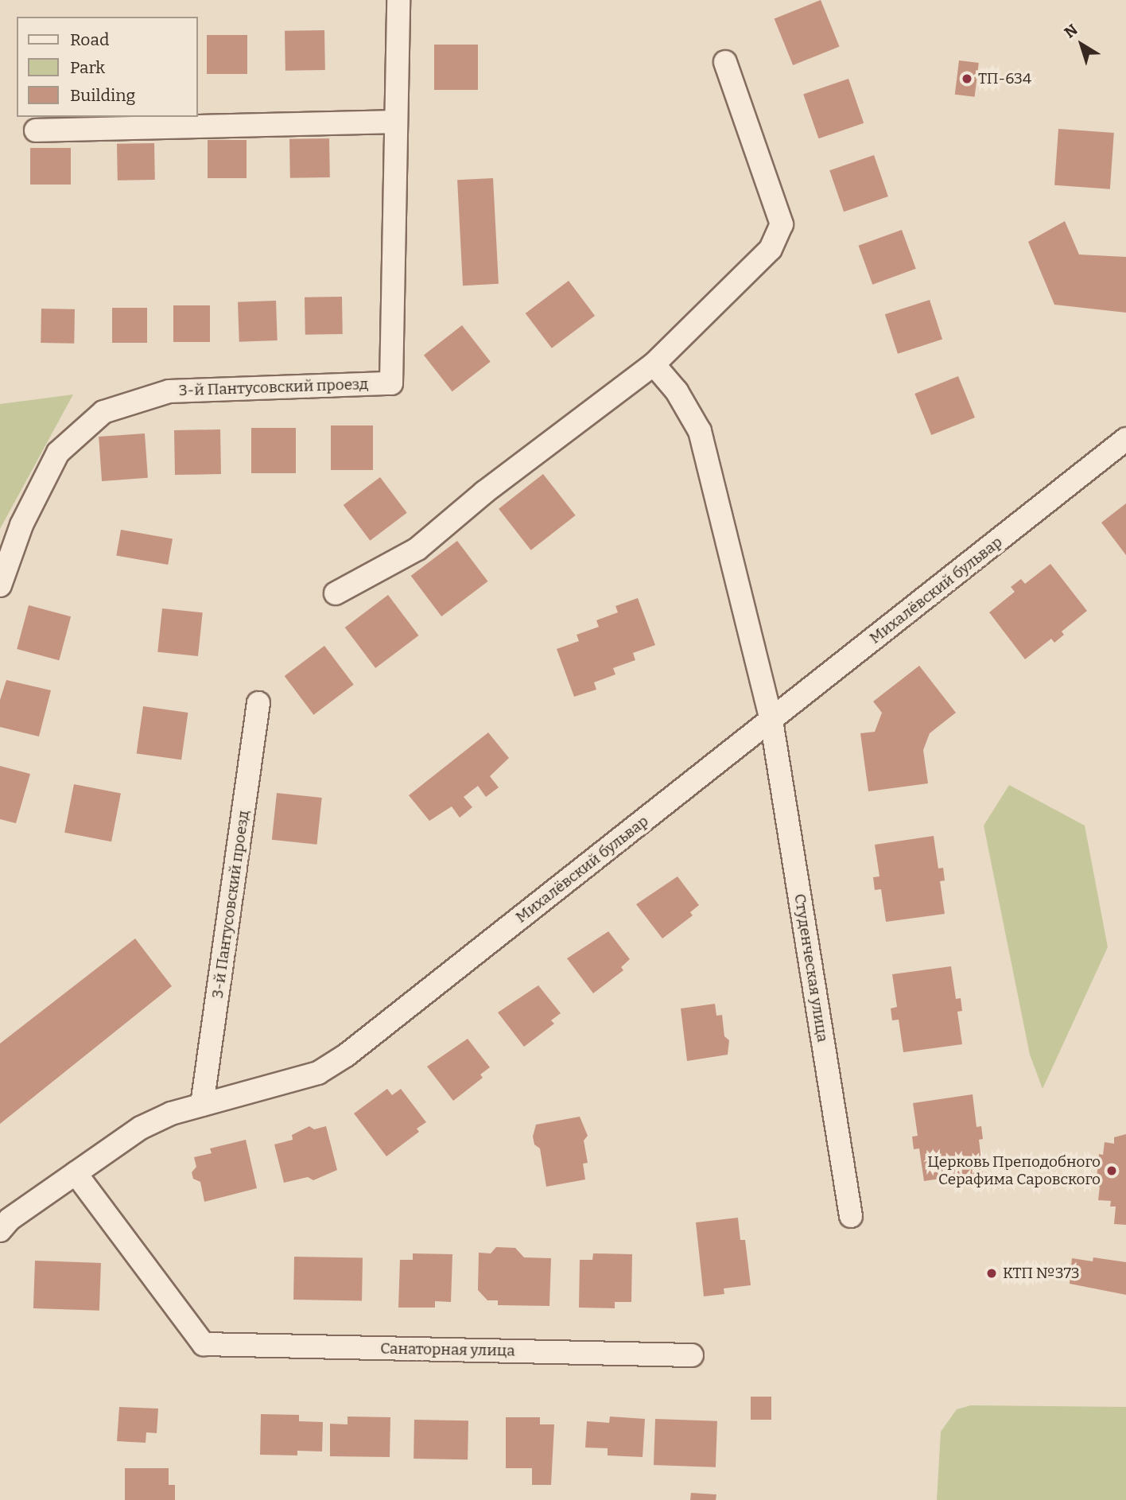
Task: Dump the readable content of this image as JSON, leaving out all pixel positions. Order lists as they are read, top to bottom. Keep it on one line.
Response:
{"streets":{"street":["3-й Пантусовский проезд","Михалёвский бульвар","Студенческая улица","Санаторная улица"]},"crossings":[["3-й Пантусовский проезд","Михалёвский бульвар"],["Михалёвский бульвар","Студенческая улица"],["Михалёвский бульвар","Санаторная улица"]],"places":["ТП-634","Церковь Преподобного Серафима Саровского","КТП №373"],"legend":["Road","Park","Building"],"north":"top left"}
